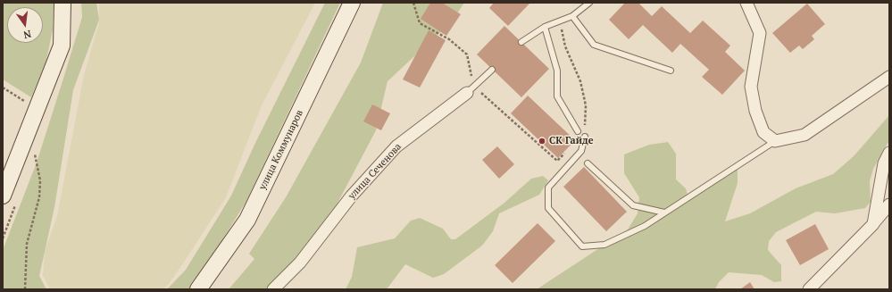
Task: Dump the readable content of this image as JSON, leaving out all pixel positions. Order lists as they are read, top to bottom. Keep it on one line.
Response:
{"streets":{"main road":["улица Коммунаров"],"street":["улица Сеченова"]},"places":["СК Гайде"],"north":"bottom"}
